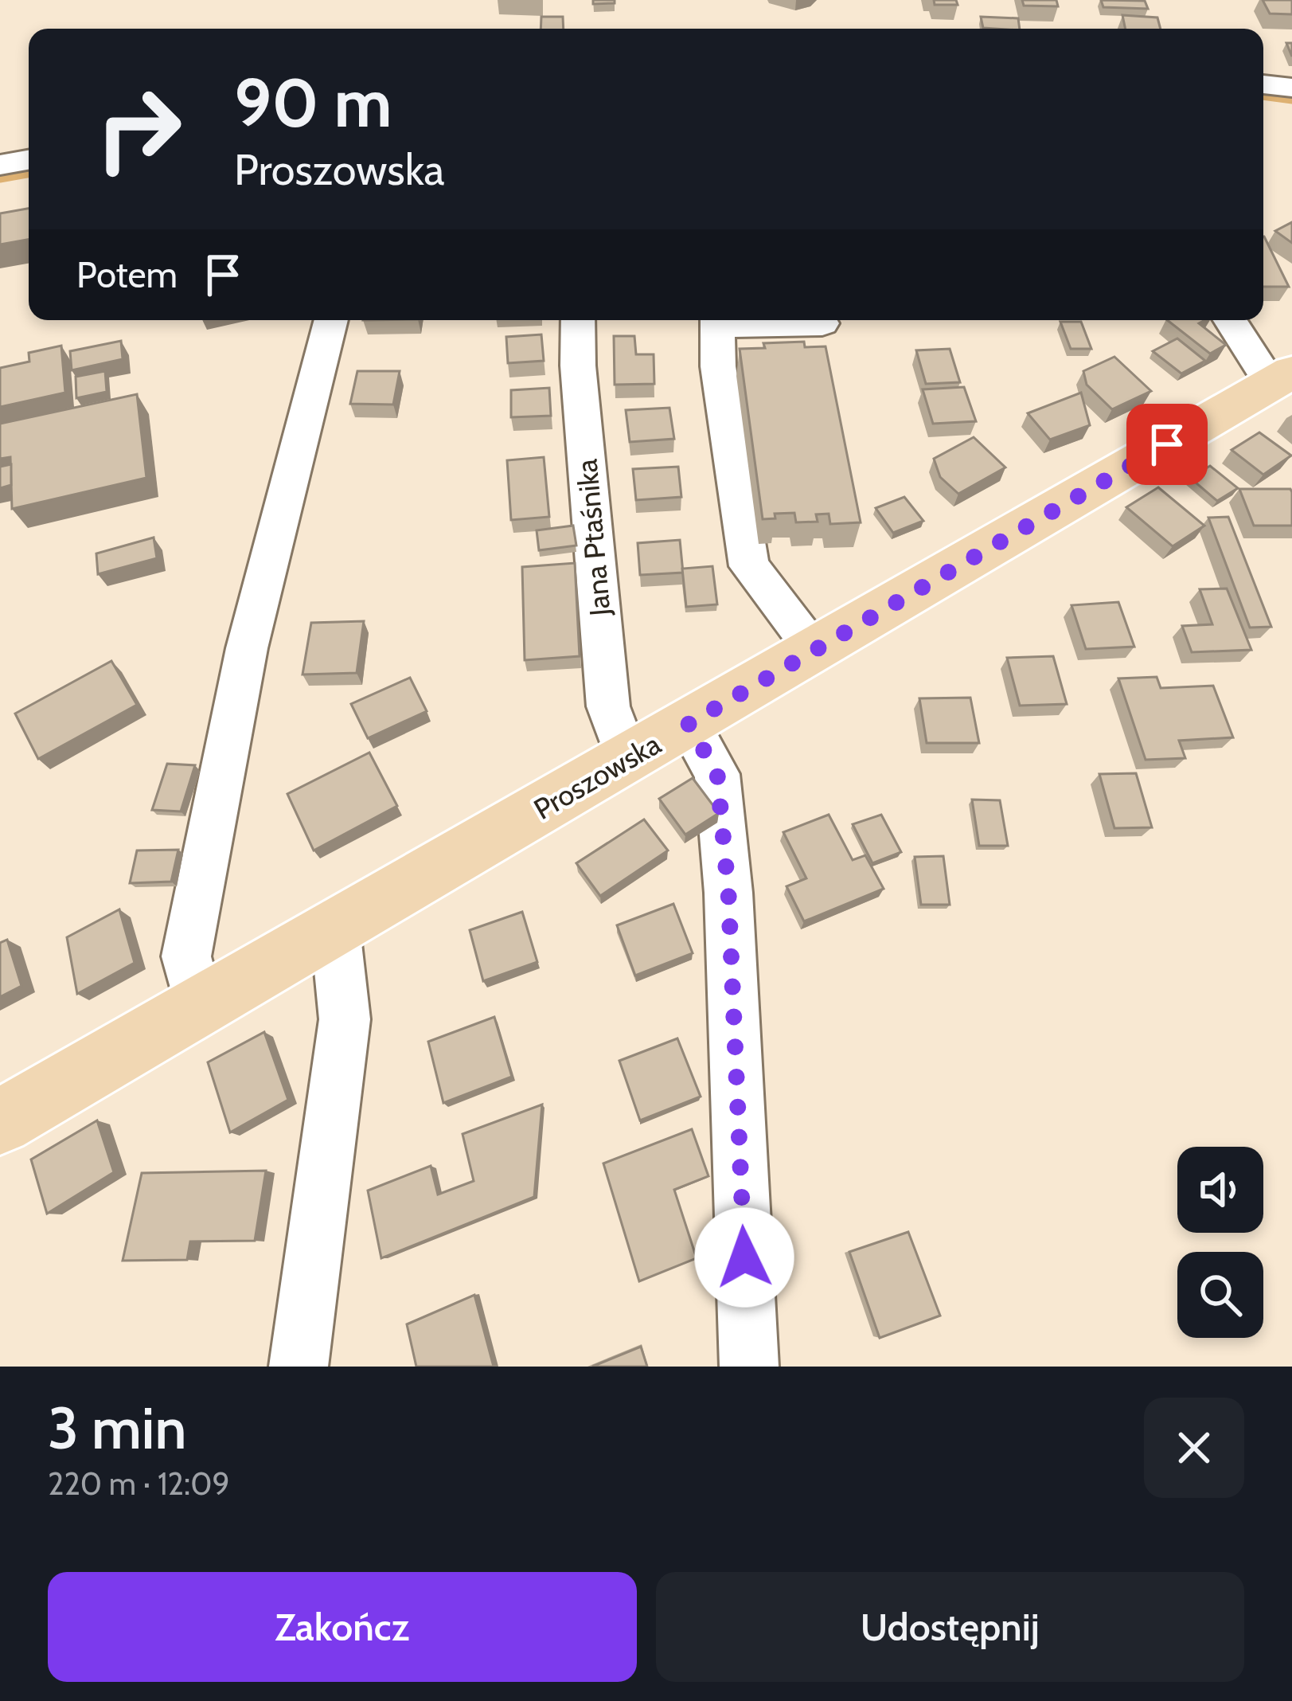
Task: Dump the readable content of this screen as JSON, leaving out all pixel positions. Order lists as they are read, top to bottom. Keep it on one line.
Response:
{"streets":{"main road":["Proszowska"],"street":["Jana Ptaśnika"]},"crossings":[["Jana Ptaśnika","Proszowska"]],"page":{"turn":["90 m","Proszowska"],"then":"Potem","heading":["3 min","220 m · 12:09"],"buttons":["Zakończ","Udostępnij"]}}
